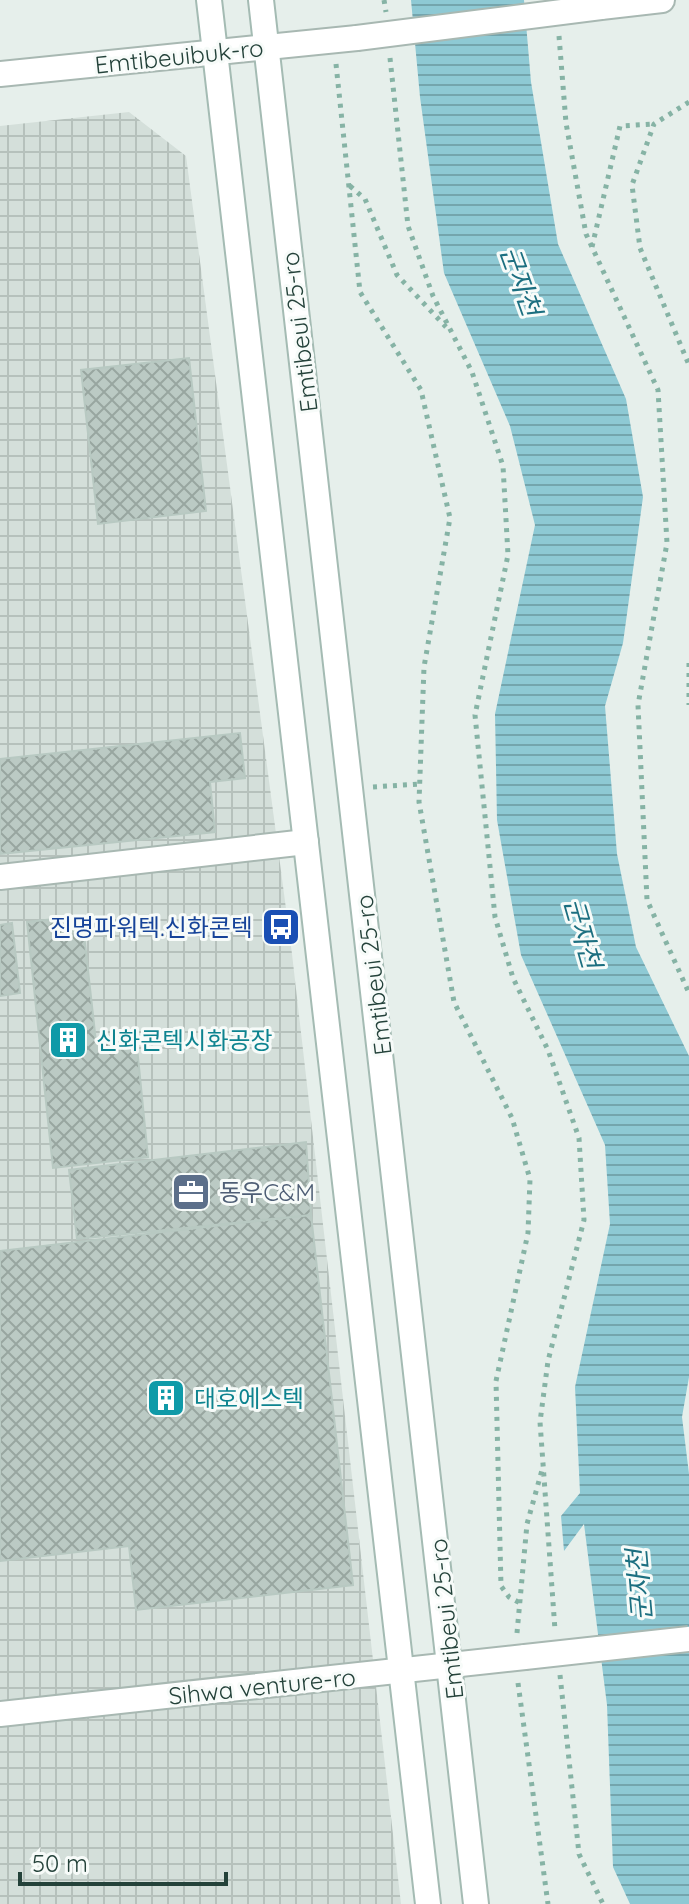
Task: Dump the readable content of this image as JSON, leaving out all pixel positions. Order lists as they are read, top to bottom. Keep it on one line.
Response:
{"streets":{"main road":["Emtibeuibuk-ro","Emtibeui 25-ro","Sihwa venture-ro"]},"crossings":[["Emtibeuibuk-ro","Emtibeui 25-ro"],["Emtibeui 25-ro","Sihwa venture-ro"]],"water":["군자천"],"places":{"bus stop":["진명파워텍.신화콘텍"],"building":["신화콘텍시화공장","대호에스텍"],"office":["동우C&M"]},"scale_bar":"50 m"}
